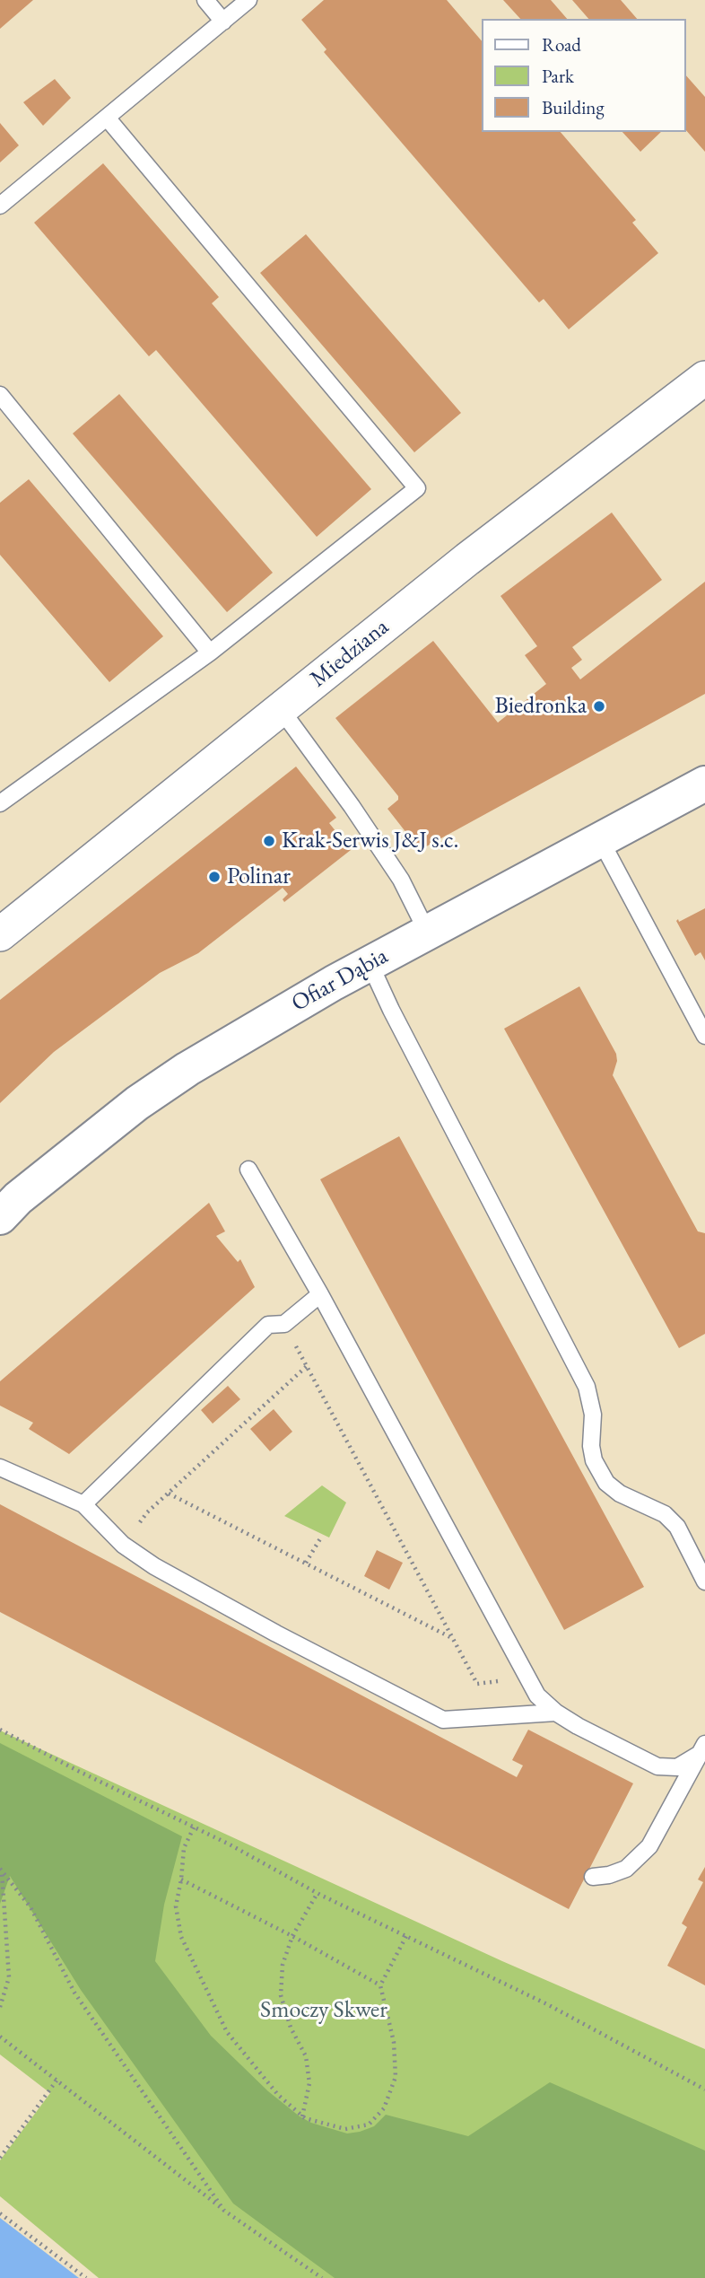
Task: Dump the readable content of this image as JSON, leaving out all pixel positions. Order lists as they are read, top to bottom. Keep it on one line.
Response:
{"streets":{"street":["Miedziana","Ofiar Dąbia"]},"parks":["Smoczy Skwer"],"places":["Biedronka","Krak-Serwis J&J s.c.","Polinar"],"legend":["Road","Park","Building"]}
